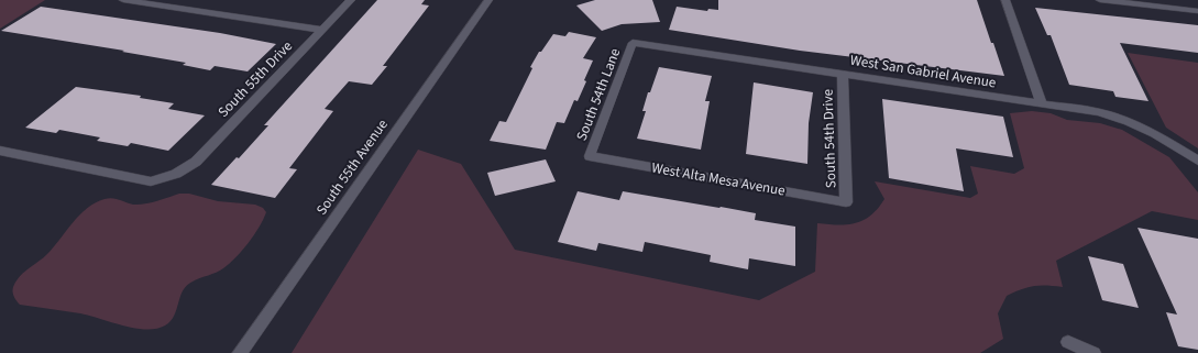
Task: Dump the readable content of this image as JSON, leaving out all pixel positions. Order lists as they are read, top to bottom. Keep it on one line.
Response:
{"streets":{"street":["West San Gabriel Avenue","South 55th Drive","South 54th Lane","South 54th Drive","South 55th Avenue","West Alta Mesa Avenue"]},"crossings":[["West San Gabriel Avenue","South 54th Lane"],["West San Gabriel Avenue","South 54th Drive"],["South 54th Lane","West Alta Mesa Avenue"],["South 54th Drive","West Alta Mesa Avenue"]]}
